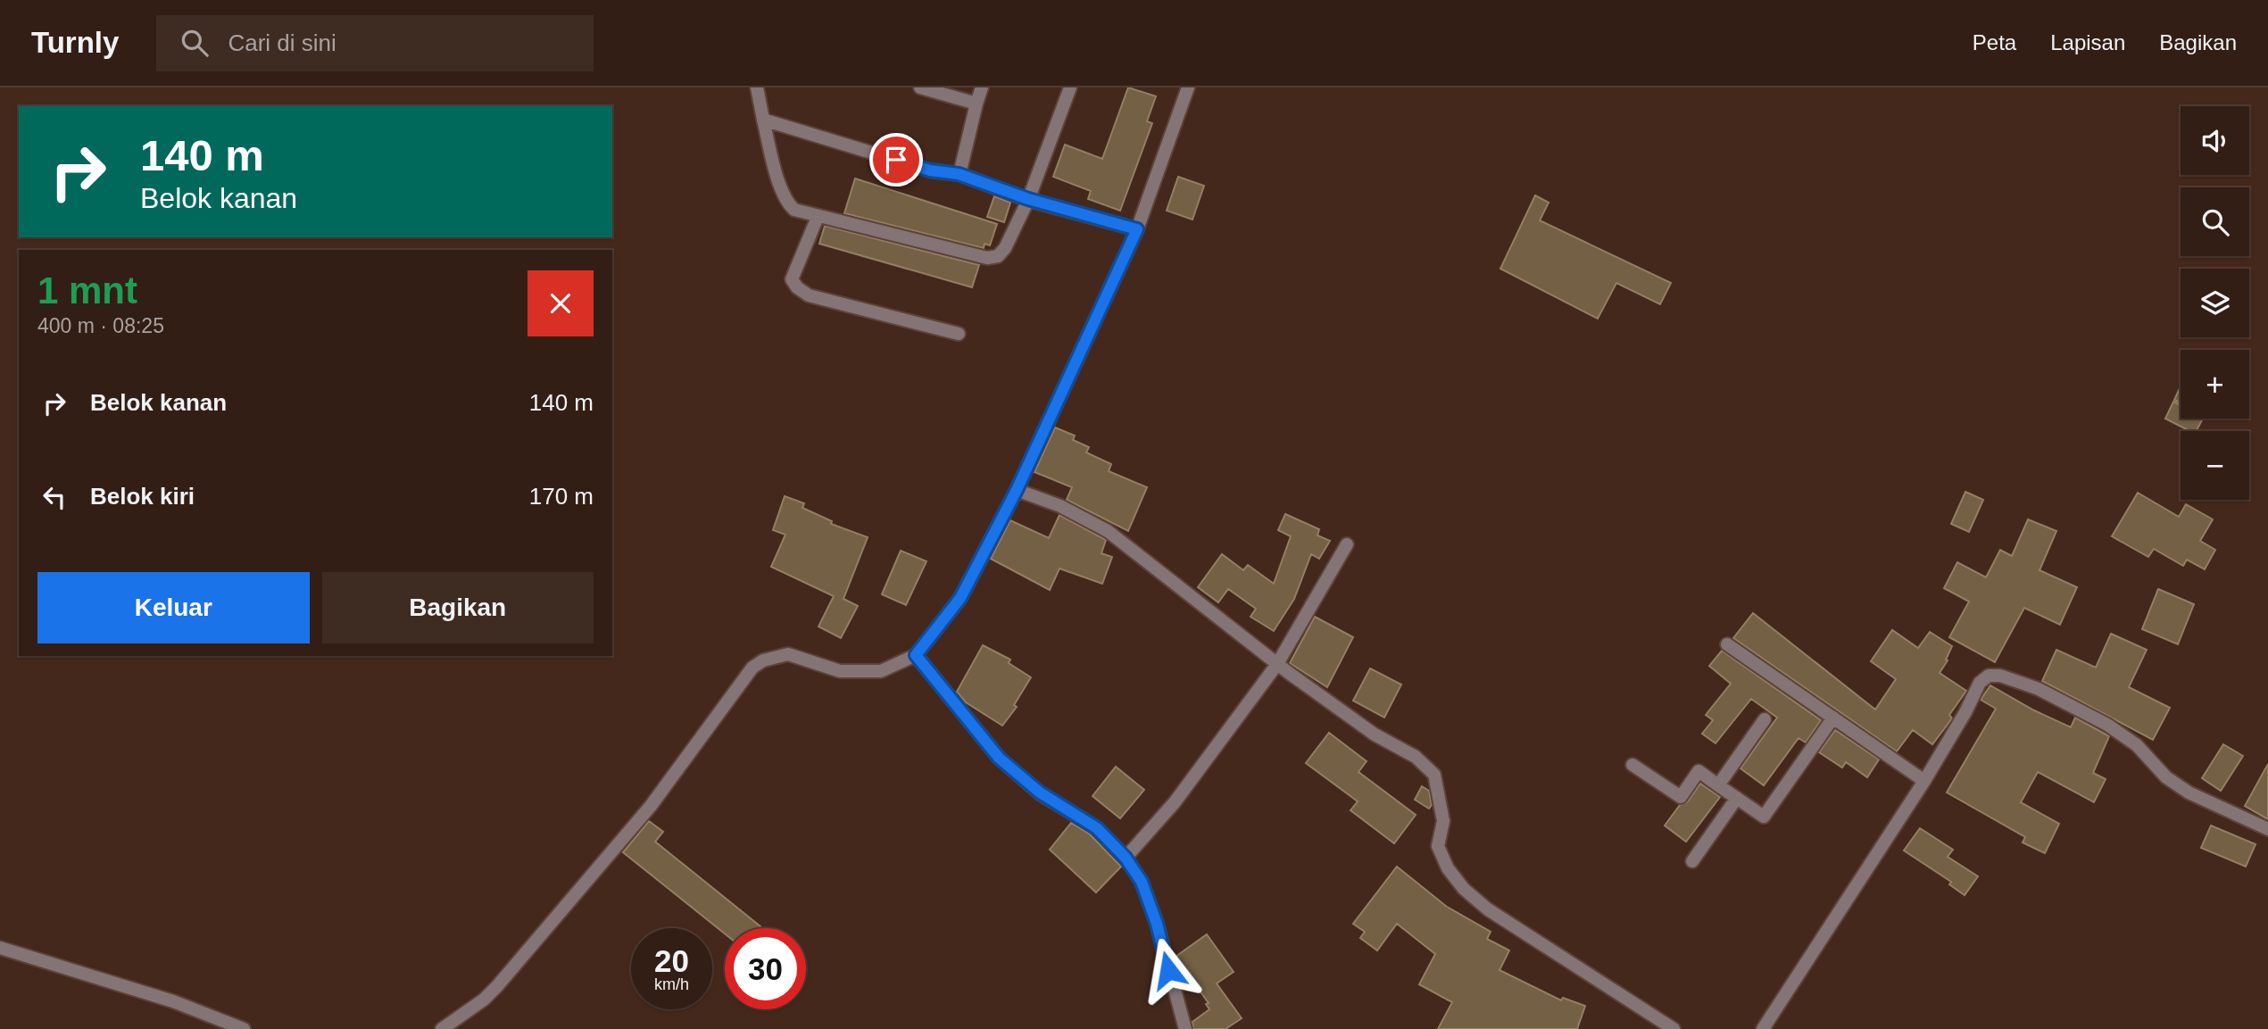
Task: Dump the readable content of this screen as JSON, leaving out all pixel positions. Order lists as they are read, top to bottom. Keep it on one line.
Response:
{"page":{"header":"Turnly","search":"Cari di sini","nav":["Peta","Lapisan","Bagikan"],"map_buttons":["+","−"],"turn":["140 m","Belok kanan"],"heading":["1 mnt","400 m · 08:25"],"list":[{"name":"Belok kanan","value":"140 m"},{"name":"Belok kiri","value":"170 m"}],"buttons":["Keluar","Bagikan"],"speed":"20 km/h","limit":"30"}}
